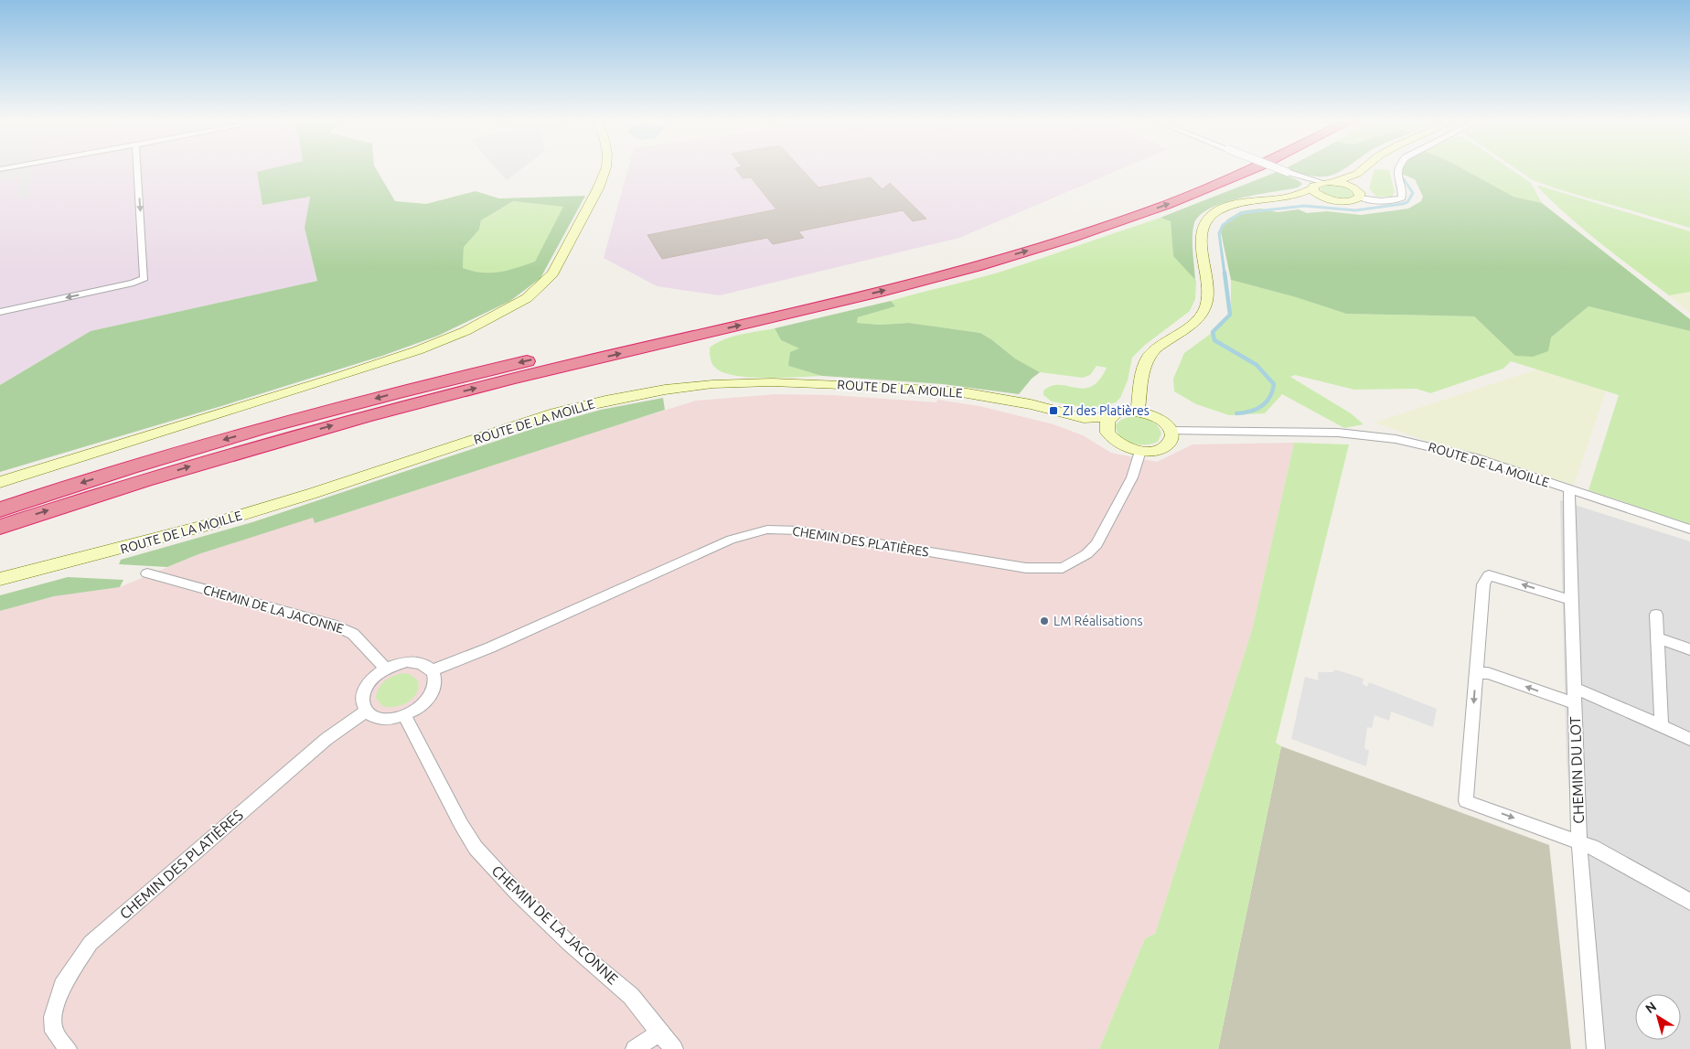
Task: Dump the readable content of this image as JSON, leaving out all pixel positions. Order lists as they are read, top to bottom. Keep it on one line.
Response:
{"streets":{"street":["ROUTE DE LA MOILLE","CHEMIN DES PLATIÈRES","CHEMIN DE LA JACONNE","CHEMIN DU LOT"]},"crossings":[["ROUTE DE LA MOILLE","CHEMIN DES PLATIÈRES"],["ROUTE DE LA MOILLE","CHEMIN DU LOT"],["CHEMIN DES PLATIÈRES","CHEMIN DE LA JACONNE"]],"places":{"transit":["ZI des Platières"],"other":["LM Réalisations"]},"north":"top left"}
